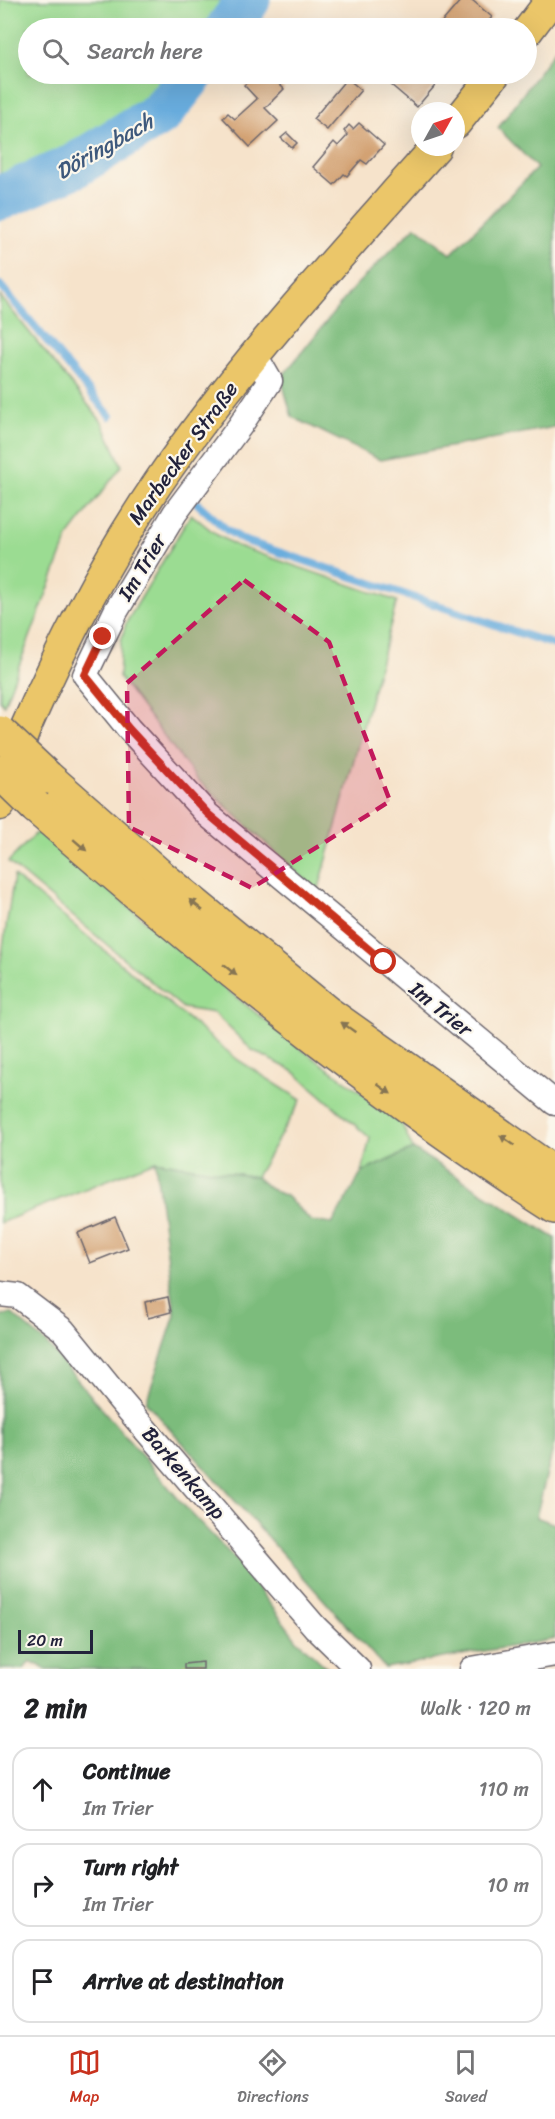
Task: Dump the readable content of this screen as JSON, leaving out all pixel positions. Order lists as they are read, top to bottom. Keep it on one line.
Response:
{"streets":{"main road":["Marbecker Straße"],"street":["Im Trier","Barkenkamp"]},"crossings":[["Marbecker Straße","Im Trier"]],"water":["Döringbach"],"scale_bar":"20 m","north":"top right","page":{"search":"Search here","scale":"20 m","heading":["2 min","Walk · 120 m"],"list":[["Continue","Im Trier","110 m"],["Turn right","Im Trier","10 m"],"Arrive at destination"],"nav":["Map","Directions","Saved"]}}
